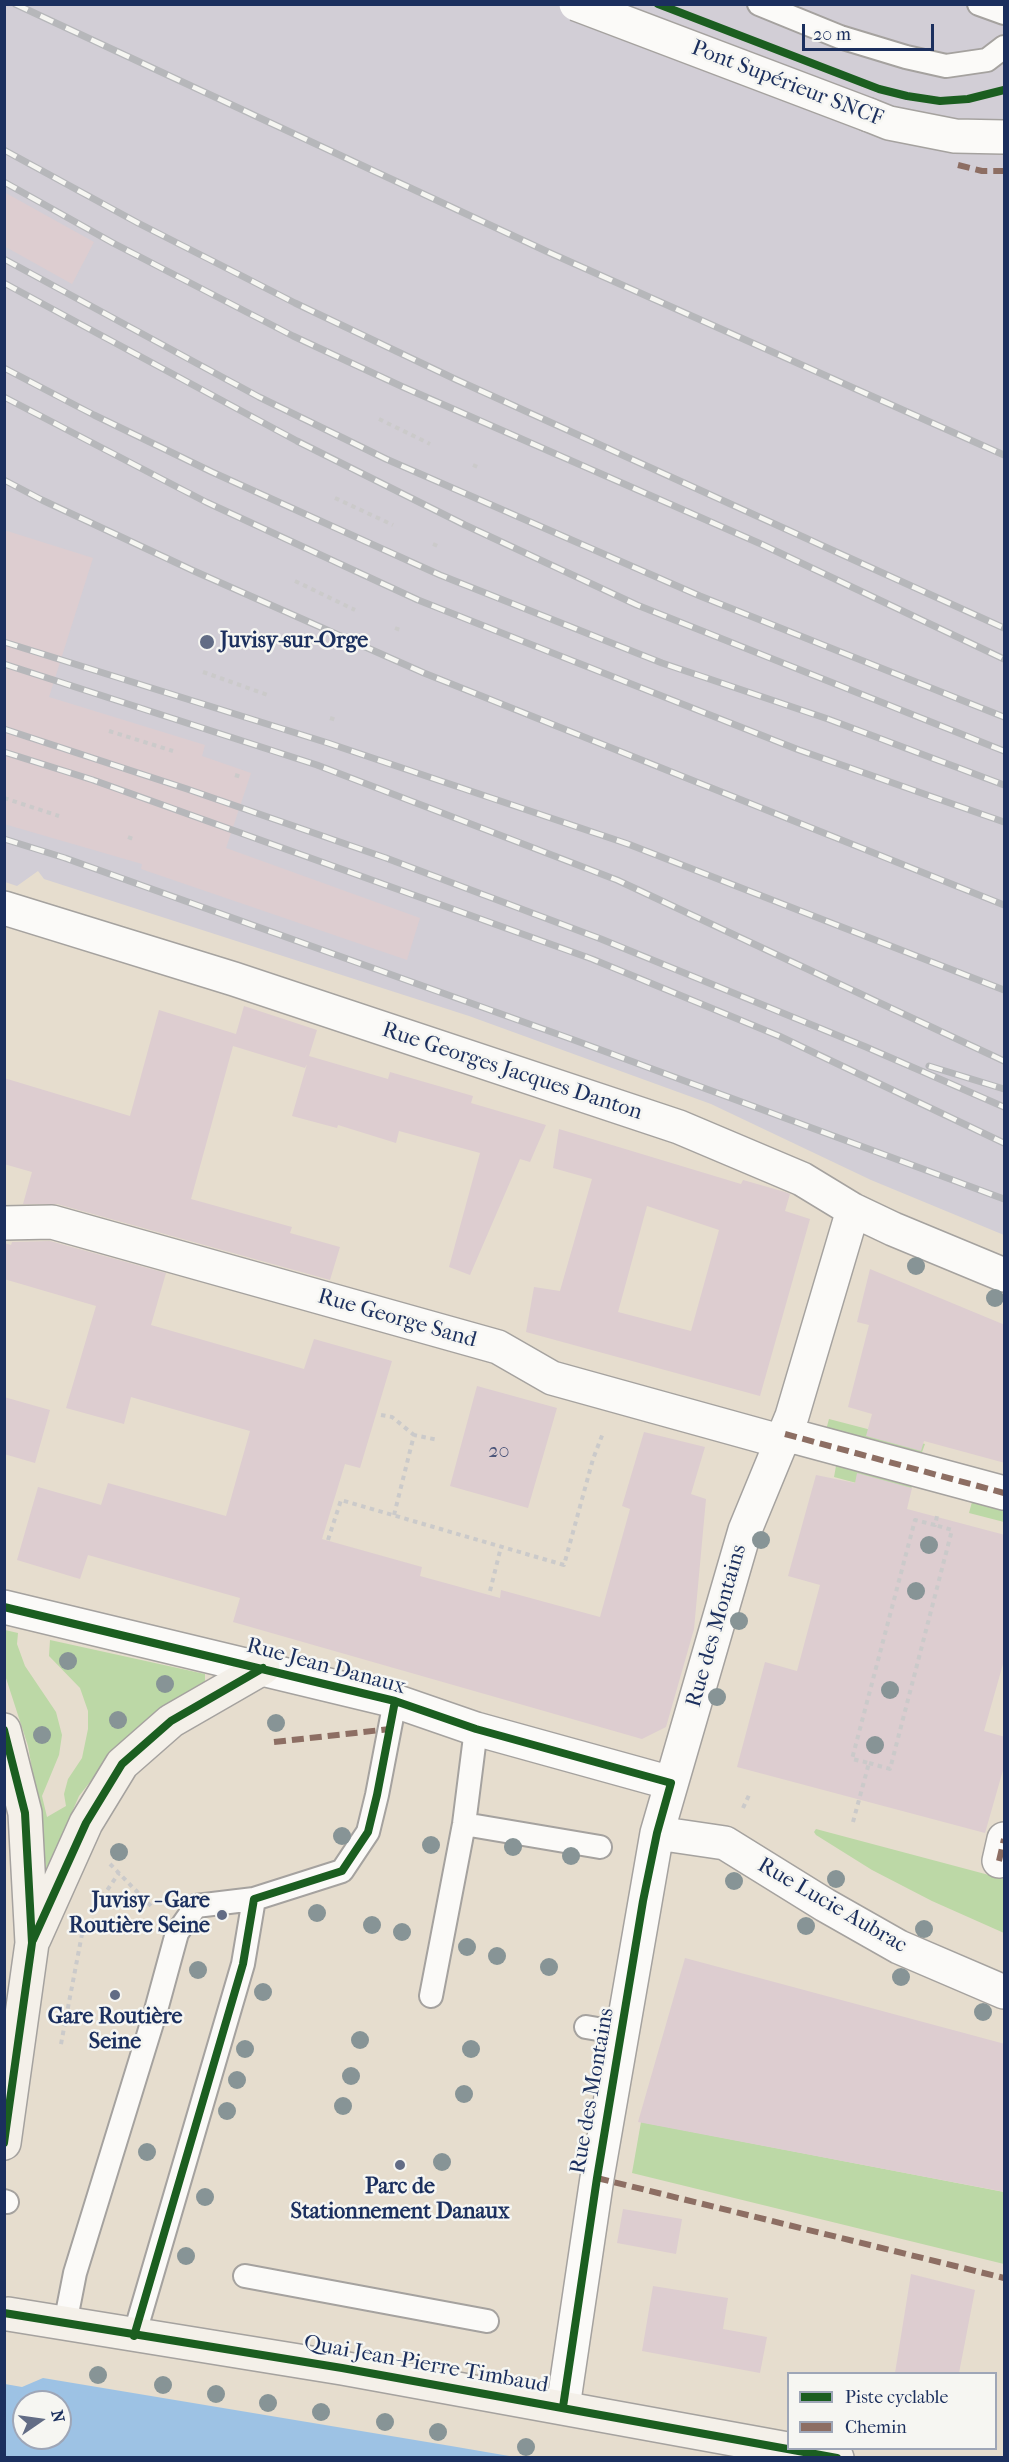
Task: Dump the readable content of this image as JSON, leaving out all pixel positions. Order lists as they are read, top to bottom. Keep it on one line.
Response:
{"streets":{"main road":["Quai Jean-Pierre Timbaud"],"street":["Pont Supérieur SNCF","Rue Georges Jacques Danton","Rue George Sand","Rue des Montains","Rue Jean Danaux","Rue Lucie Aubrac"]},"crossings":[["Rue Georges Jacques Danton","Rue des Montains"],["Rue George Sand","Rue des Montains"],["Rue des Montains","Rue Jean Danaux"],["Rue des Montains","Rue Lucie Aubrac"],["Rue des Montains","Quai Jean-Pierre Timbaud"]],"places":["Juvisy-sur-Orge","Juvisy - Gare Routière Seine","Gare Routière Seine","Parc de Stationnement Danaux"],"house_numbers":["20"],"legend":["Piste cyclable","Chemin"],"scale_bar":"20 m","north":"right"}
